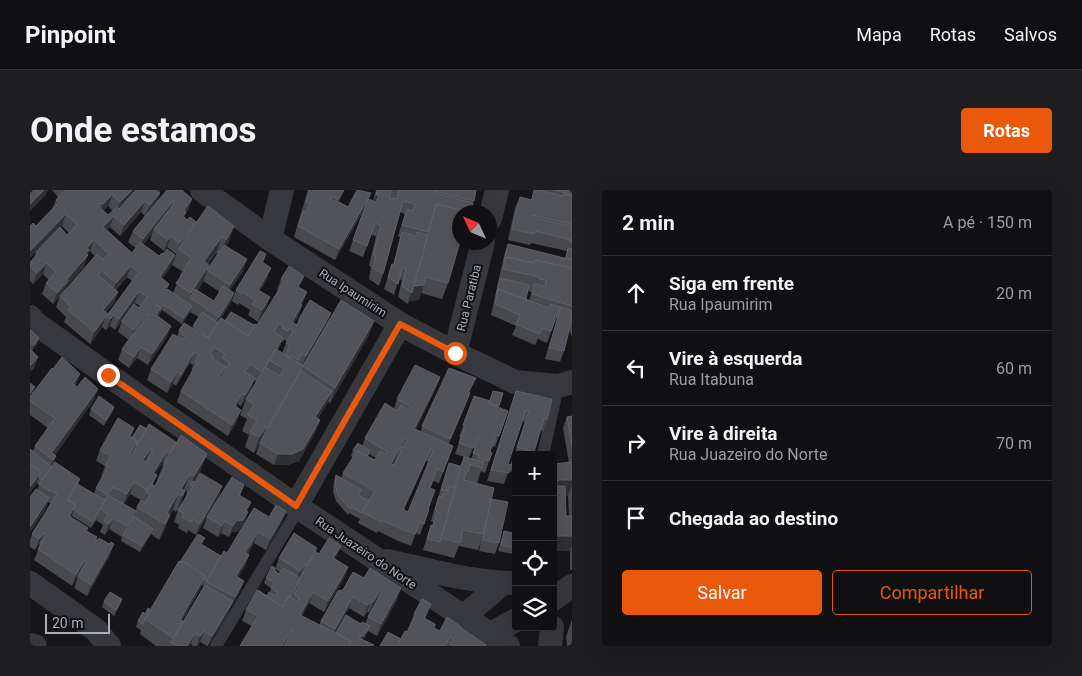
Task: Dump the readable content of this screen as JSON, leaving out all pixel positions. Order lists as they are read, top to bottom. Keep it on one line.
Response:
{"streets":{"street":["Rua Ipaumirim","Rua Paratiba","Rua Juazeiro do Norte"]},"crossings":[["Rua Ipaumirim","Rua Paratiba"]],"scale_bar":"20 m","north":"top left","page":{"header":"Pinpoint","nav":["Mapa","Rotas","Salvos"],"buttons":["Rotas",["Salvar","Compartilhar"]],"title":"Onde estamos","heading":["2 min","A pé · 150 m"],"list":[["Siga em frente","Rua Ipaumirim","20 m"],["Vire à esquerda","Rua Itabuna","60 m"],["Vire à direita","Rua Juazeiro do Norte","70 m"],"Chegada ao destino"],"map_buttons":["+","−"],"scale":"20 m"}}
